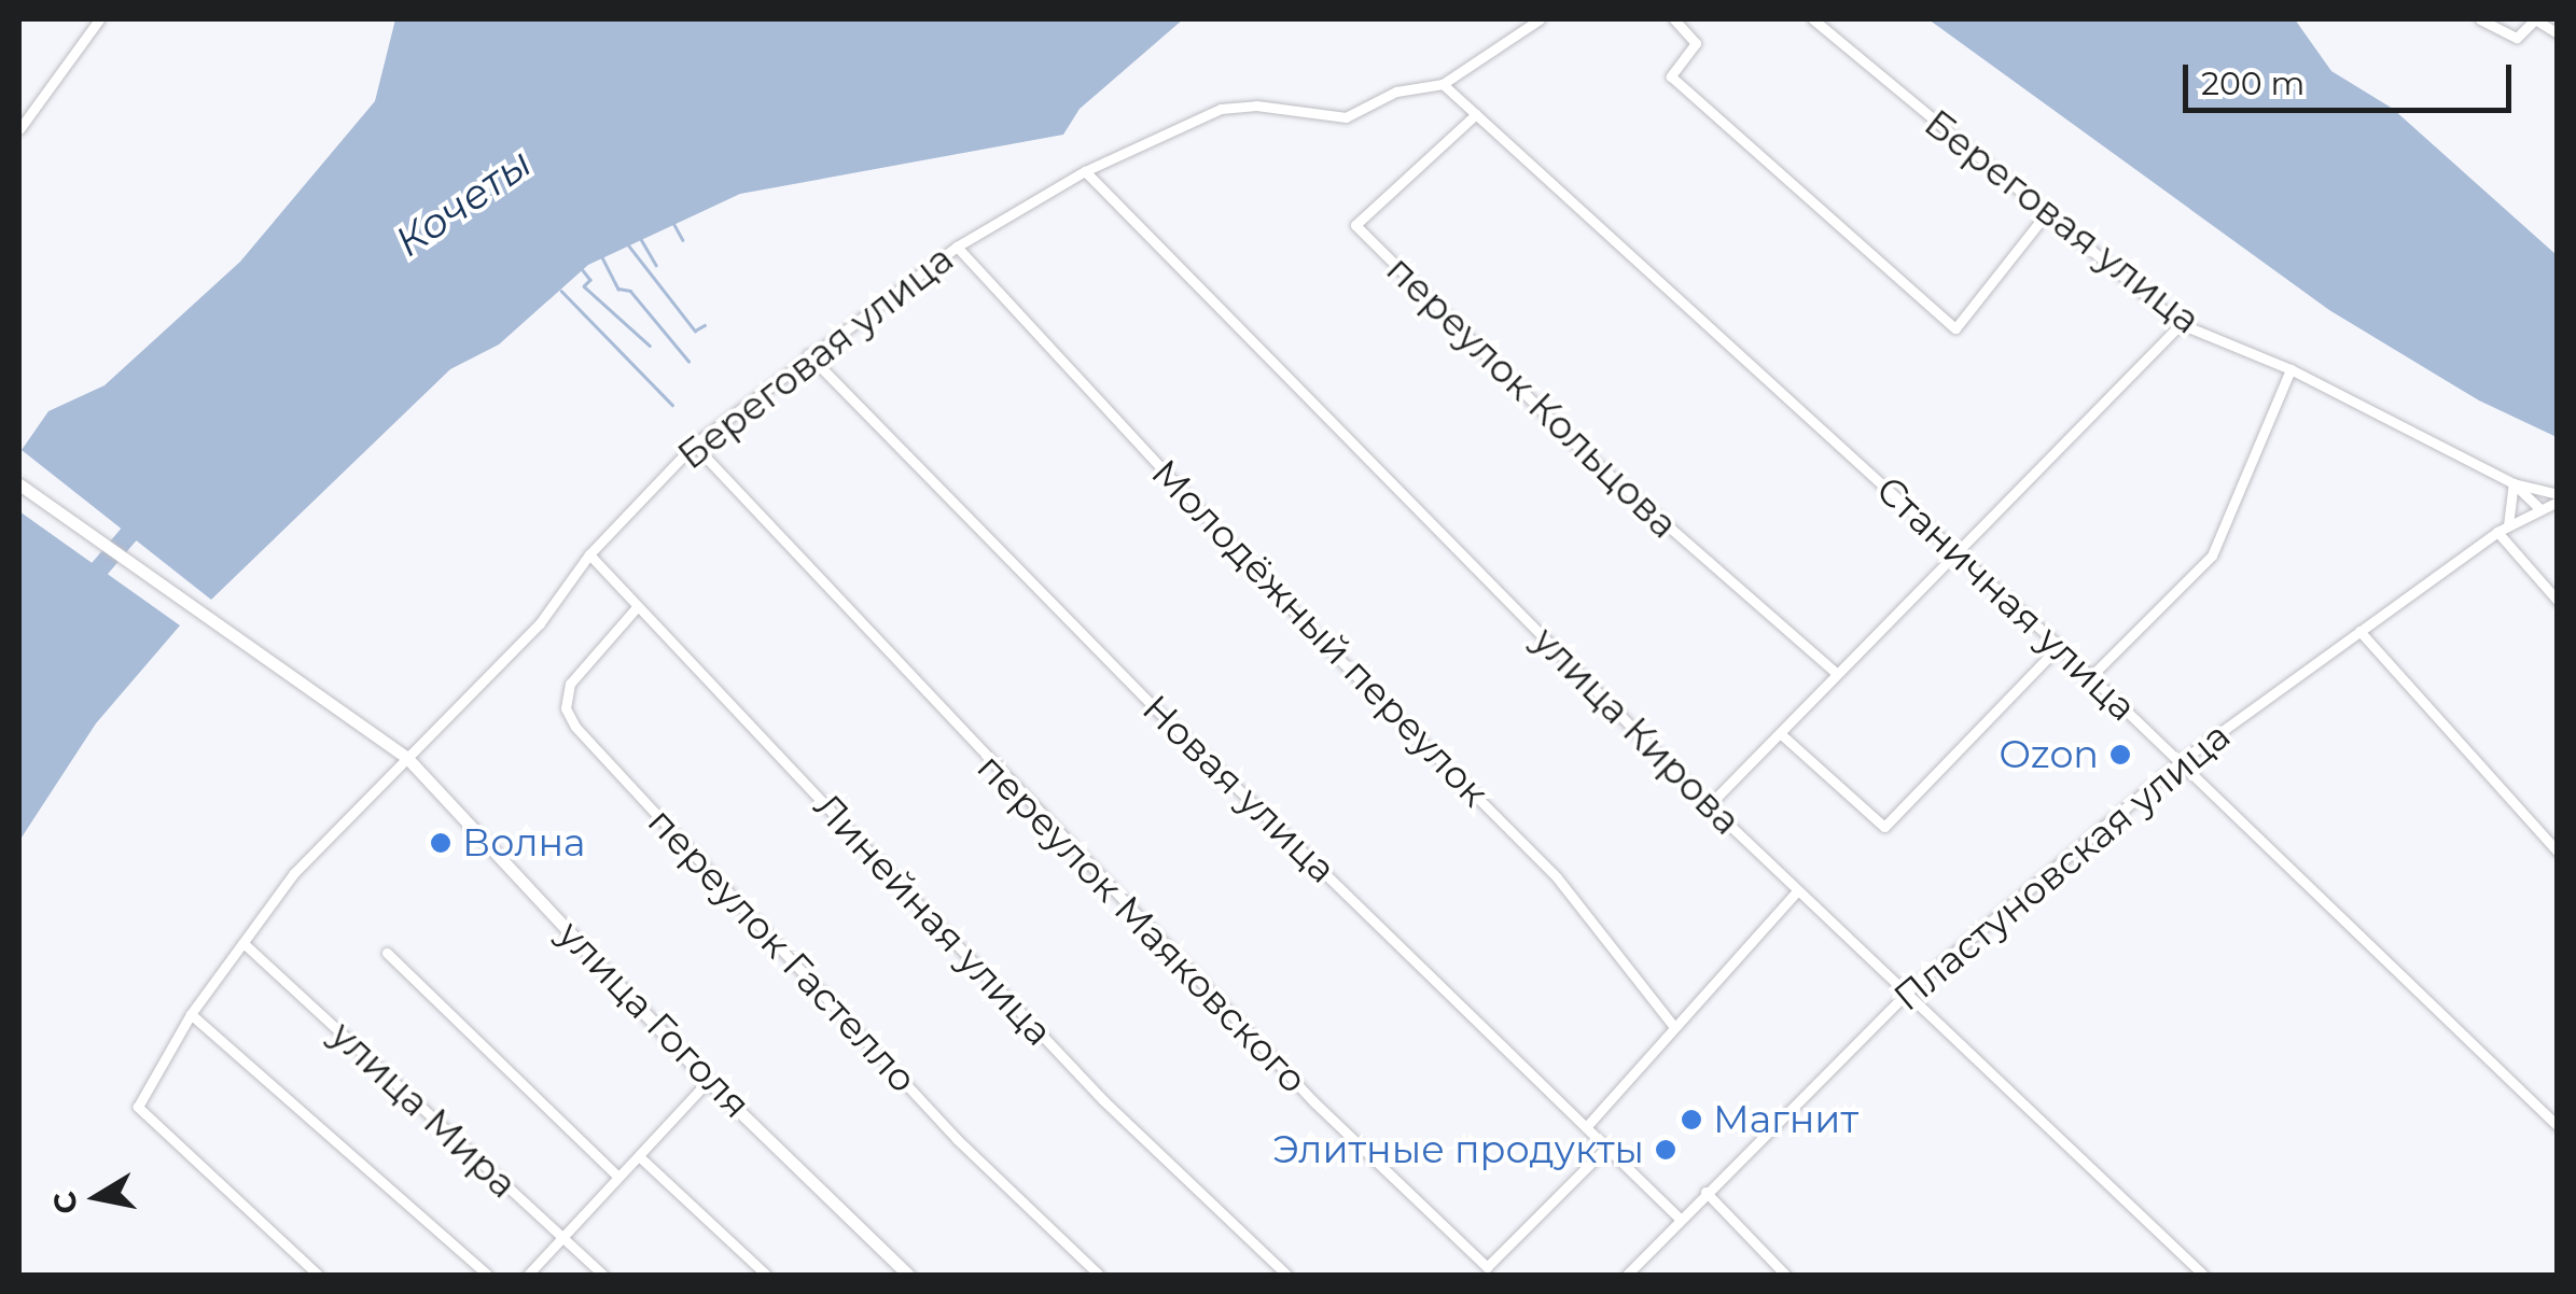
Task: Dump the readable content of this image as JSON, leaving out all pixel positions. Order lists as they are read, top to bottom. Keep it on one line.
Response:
{"streets":{"street":["Береговая улица","переулок Кольцова","Станичная улица","Молодёжный переулок","улица Кирова","Новая улица","Пластуновская улица","Линейная улица","переулок Маяковского","переулок Гастелло","улица Гоголя","улица Мира"]},"crossings":[["Береговая улица","Станичная улица"],["Береговая улица","Молодёжный переулок"],["Береговая улица","улица Кирова"],["Береговая улица","Новая улица"],["Береговая улица","Пластуновская улица"],["Береговая улица","Линейная улица"],["Береговая улица","переулок Маяковского"],["Береговая улица","улица Гоголя"],["Береговая улица","улица Мира"],["переулок Кольцова","Станичная улица"],["Станичная улица","Пластуновская улица"],["улица Кирова","Пластуновская улица"],["Новая улица","Пластуновская улица"],["Новая улица","переулок Маяковского"],["Линейная улица","переулок Гастелло"]],"water":["Кочеты"],"places":["Ozon","Волна","Магнит","Элитные продукты"],"scale_bar":"200 m","north":"left"}
